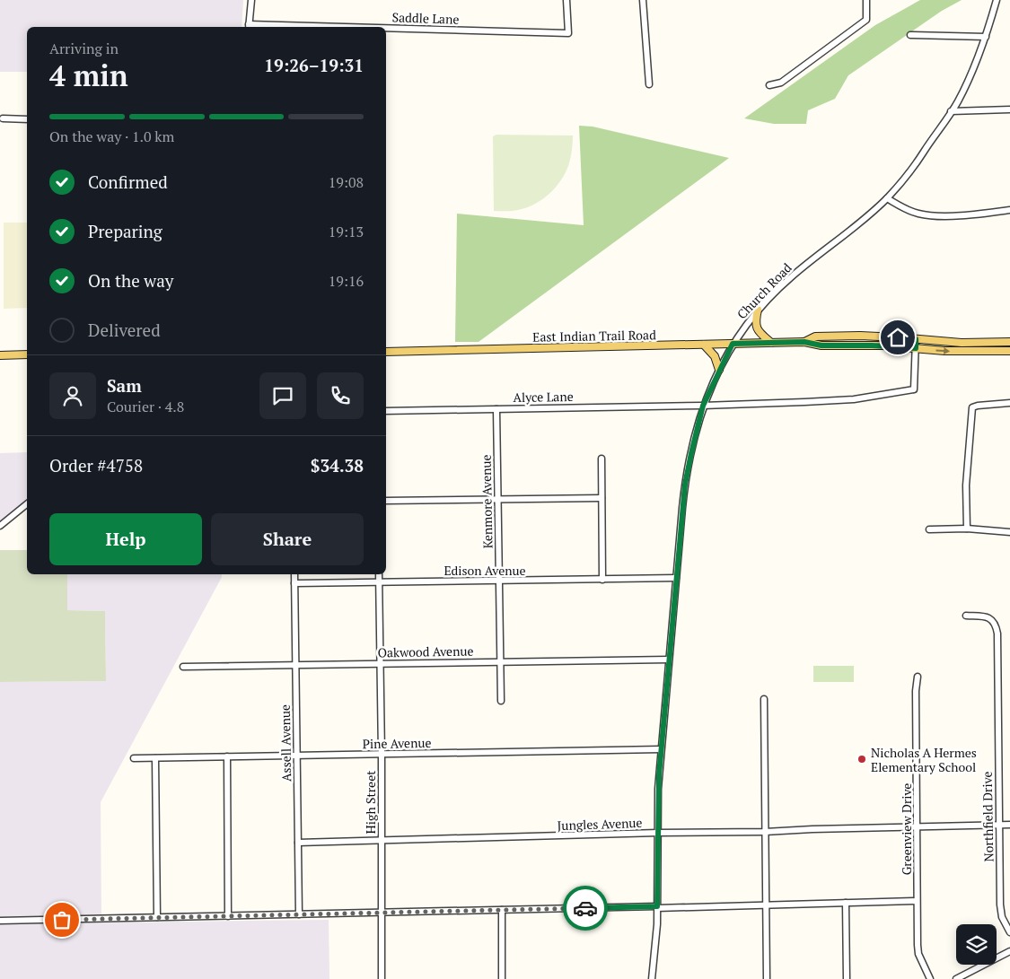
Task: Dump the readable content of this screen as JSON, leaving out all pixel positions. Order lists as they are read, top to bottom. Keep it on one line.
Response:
{"streets":{"main road":["East Indian Trail Road"],"street":["Saddle Lane","Church Road","Alyce Lane","Kenmore Avenue","Edison Avenue","Oakwood Avenue","Assell Avenue","Pine Avenue","High Street","Northfield Drive","Jungles Avenue","Greenview Drive"]},"crossings":[["Church Road","East Indian Trail Road"],["Church Road","Alyce Lane"],["Church Road","Edison Avenue"],["Church Road","Oakwood Avenue"],["Church Road","Pine Avenue"],["Church Road","Jungles Avenue"],["East Indian Trail Road","Alyce Lane"],["Alyce Lane","Kenmore Avenue"],["Kenmore Avenue","Edison Avenue"],["Kenmore Avenue","Oakwood Avenue"],["Edison Avenue","Assell Avenue"],["Edison Avenue","High Street"],["Oakwood Avenue","Assell Avenue"],["Oakwood Avenue","High Street"],["Assell Avenue","Pine Avenue"],["Assell Avenue","Jungles Avenue"],["Pine Avenue","High Street"],["High Street","Jungles Avenue"],["Northfield Drive","Jungles Avenue"],["Jungles Avenue","Greenview Drive"]],"places":["Nicholas A Hermes Elementary School"],"page":{"heading":["4 min","Arriving in","19:26–19:31"],"panel":["Sam","Courier · 4.8","Order #4758","$34.38"],"bar":"On the way · 1.0 km","list":[["Confirmed","19:08"],["Preparing","19:13"],["On the way","19:16"],"Delivered"],"buttons":["Help","Share"]}}
